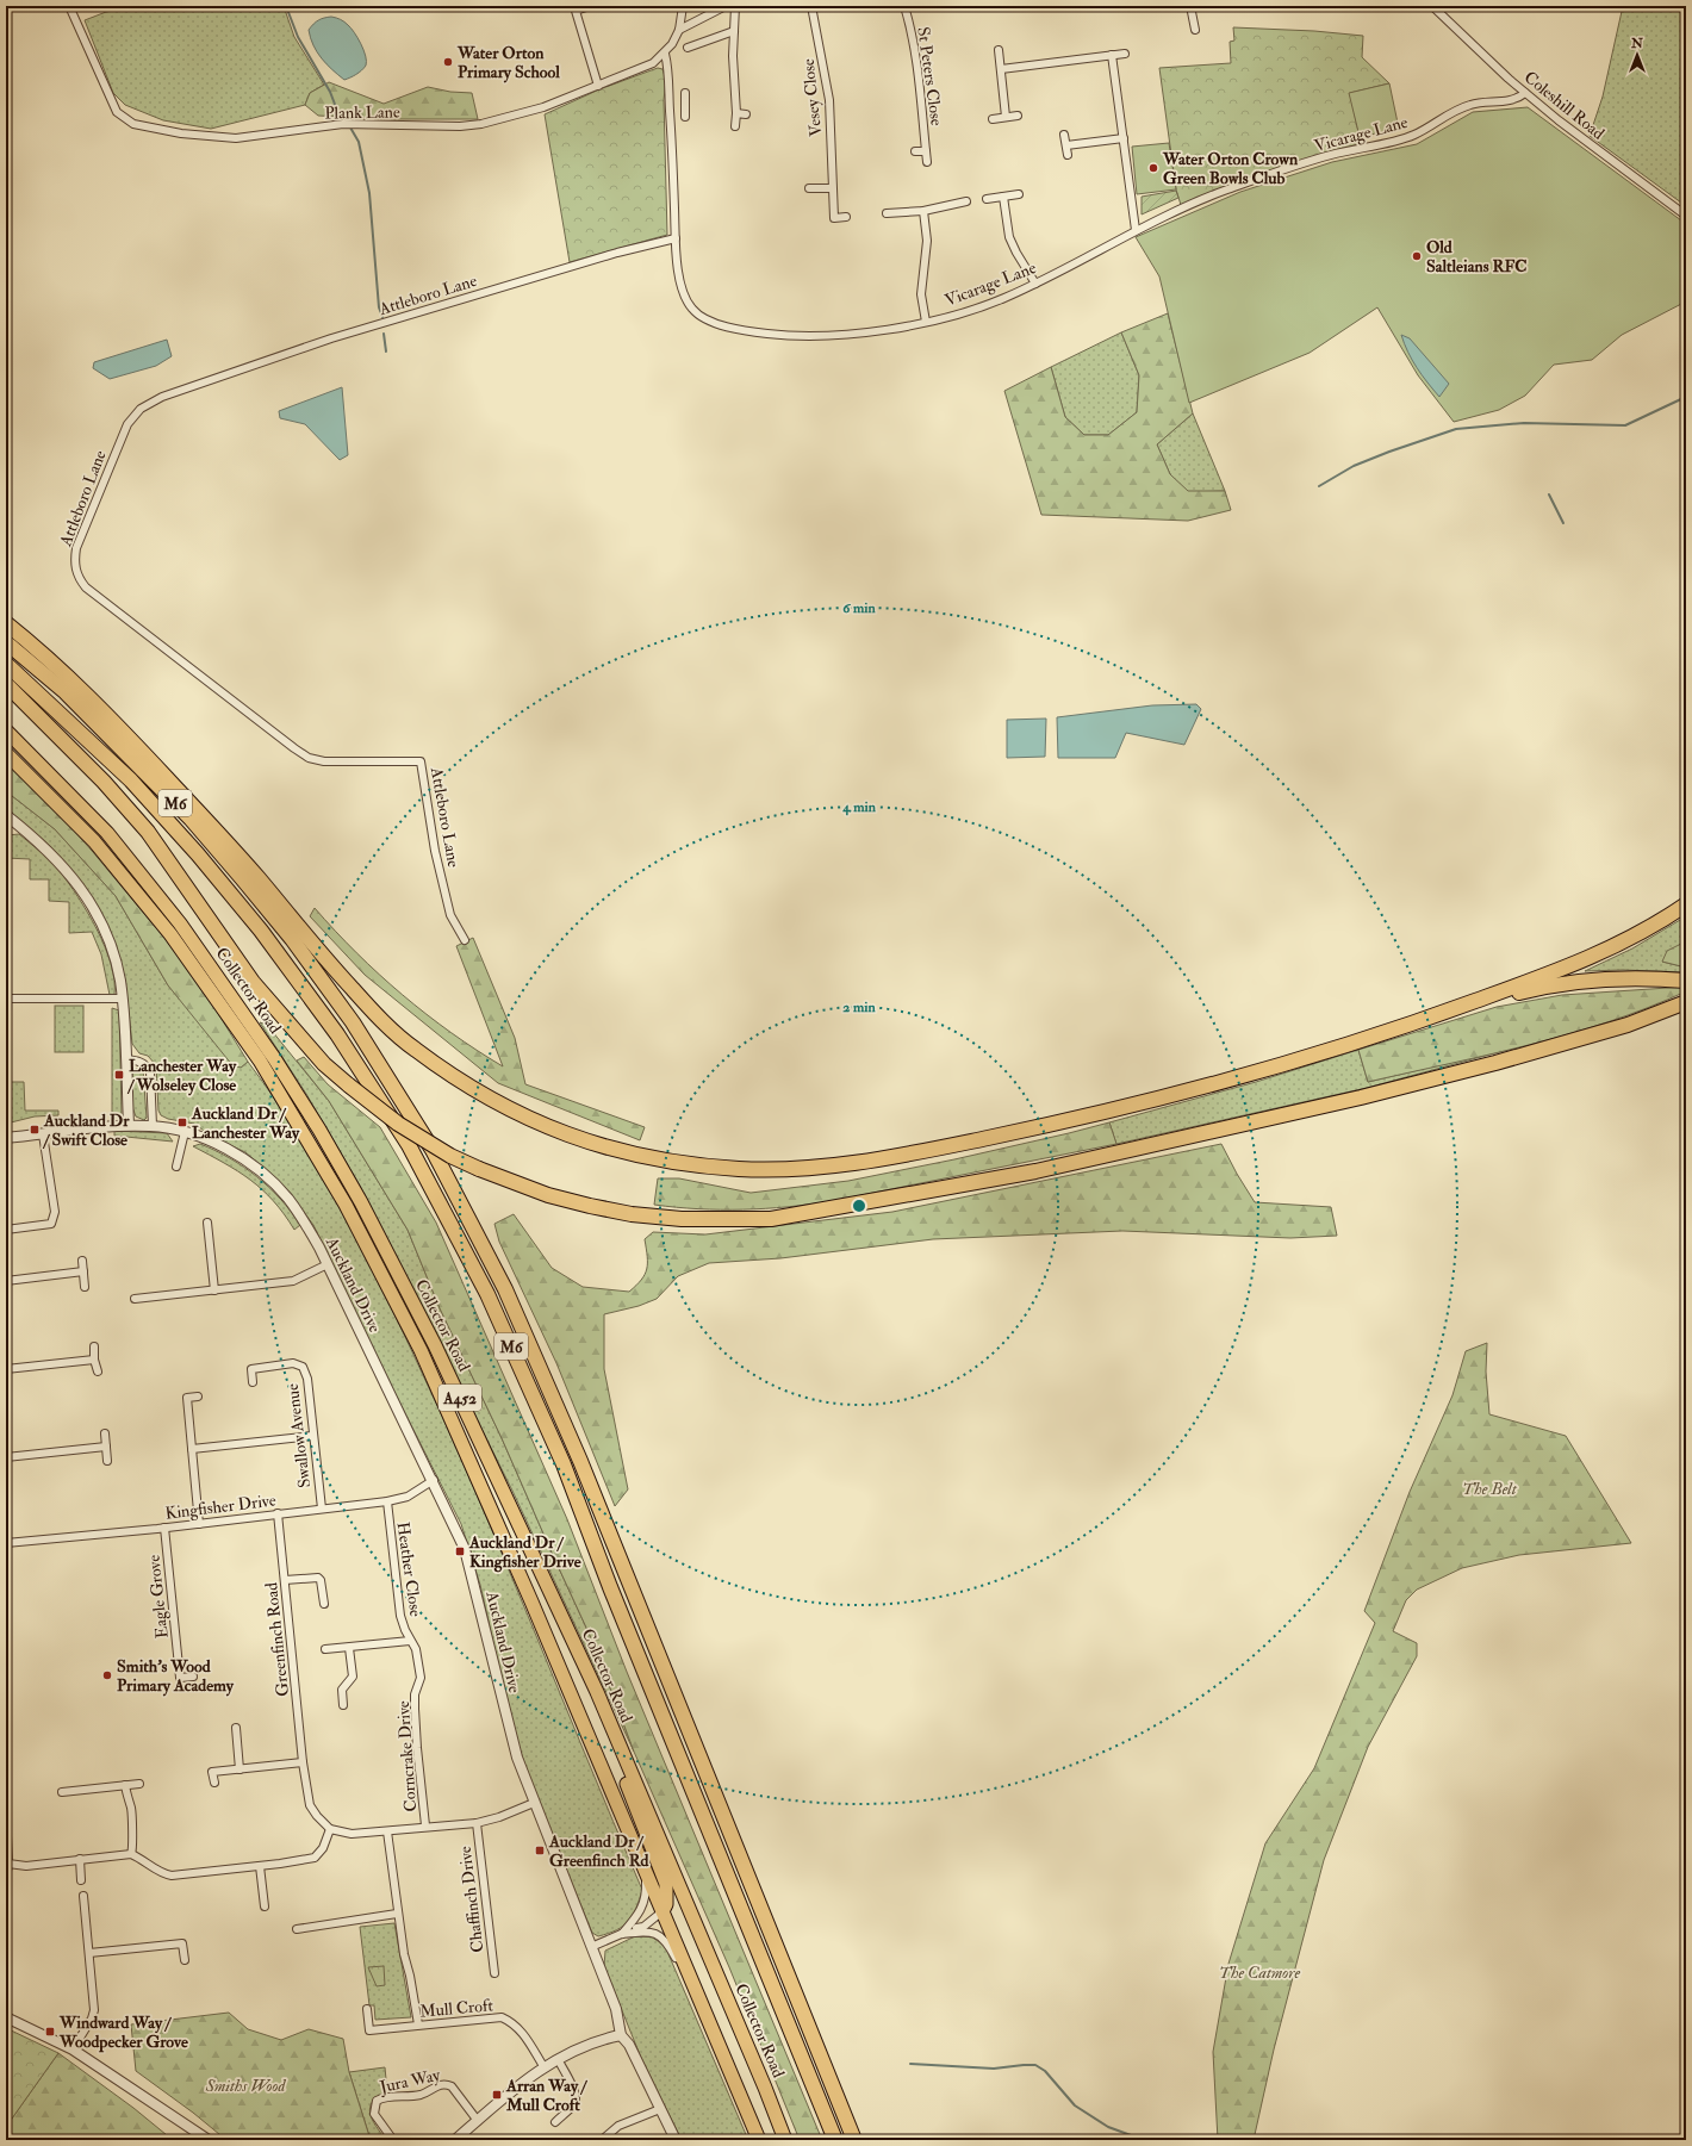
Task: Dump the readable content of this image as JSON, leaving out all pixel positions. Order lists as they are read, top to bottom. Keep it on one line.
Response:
{"streets":{"highway":["M6","Collector Road","A452"],"street":["St Peters Close","Vesey Close","Coleshill Road","Plank Lane","Vicarage Lane","Attleboro Lane","Auckland Drive","Swallow Avenue","Kingfisher Drive","Heather Close","Eagle Grove","Greenfinch Road","Corncrake Drive","Chaffinch Drive","Mull Croft","Jura Way"]},"crossings":[["Coleshill Road","Vicarage Lane"],["Plank Lane","Vicarage Lane"],["Vicarage Lane","Attleboro Lane"],["Auckland Drive","Kingfisher Drive"],["Swallow Avenue","Kingfisher Drive"],["Kingfisher Drive","Heather Close"],["Kingfisher Drive","Eagle Grove"],["Kingfisher Drive","Greenfinch Road"],["Heather Close","Corncrake Drive"]],"parks":["The Belt","The Catmore","Smiths Wood"],"places":{"other":["Water Orton Primary School","Water Orton Crown Green Bowls Club","Old Saltleians RFC","Smith's Wood Primary Academy"],"transit":["Lanchester Way / Wolseley Close","Auckland Dr / Lanchester Way","Auckland Dr / Swift Close","Auckland Dr / Kingfisher Drive","Auckland Dr / Greenfinch Rd","Windward Way / Woodpecker Grove","Arran Way / Mull Croft"]},"north":"top","rings":["6 min","4 min","2 min"]}
